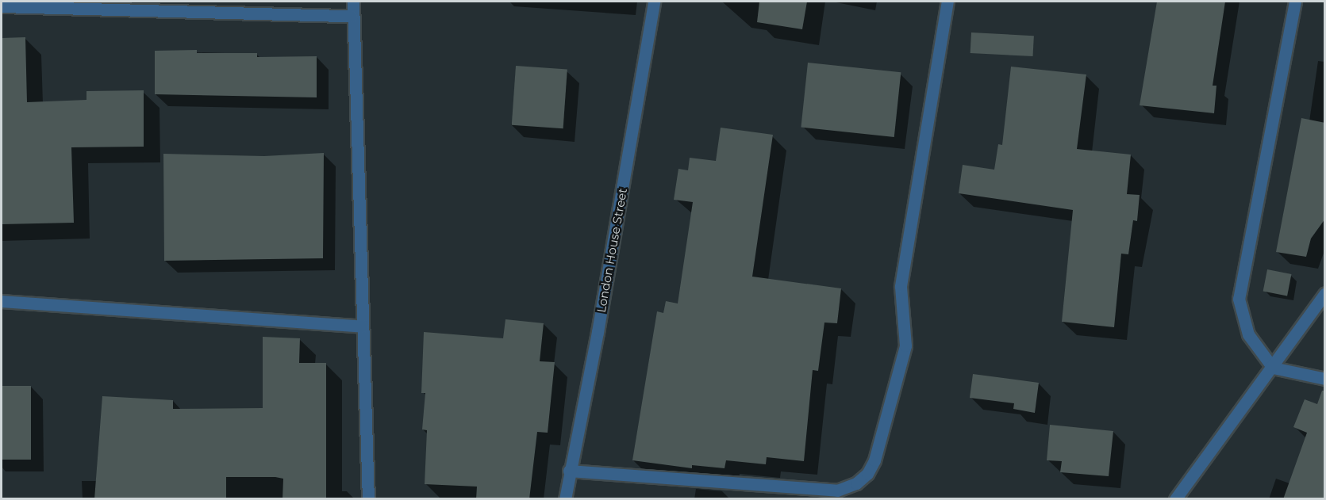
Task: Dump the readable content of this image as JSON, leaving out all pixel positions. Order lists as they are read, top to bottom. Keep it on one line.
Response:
{"streets":{"street":["London House Street"]}}
